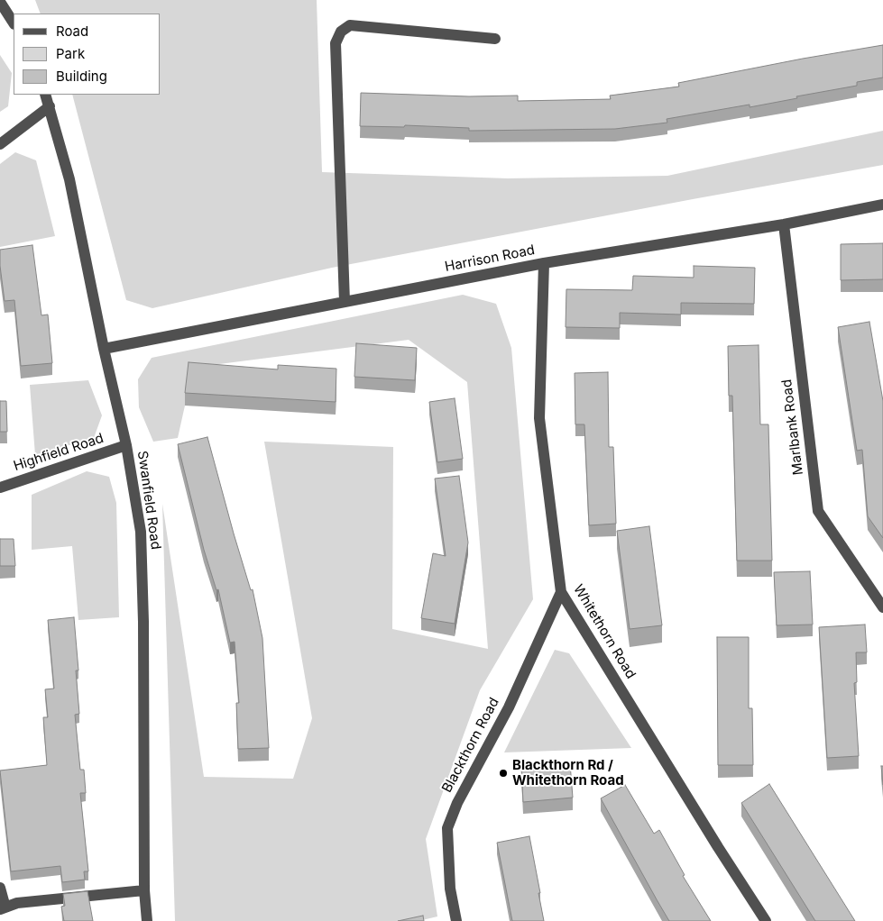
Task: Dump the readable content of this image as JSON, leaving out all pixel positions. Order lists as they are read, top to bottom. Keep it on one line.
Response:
{"streets":{"street":["Harrison Road","Marlbank Road","Highfield Road","Swanfield Road","Whitethorn Road","Blackthorn Road"]},"crossings":[["Harrison Road","Marlbank Road"],["Harrison Road","Swanfield Road"],["Harrison Road","Whitethorn Road"],["Highfield Road","Swanfield Road"],["Whitethorn Road","Blackthorn Road"]],"places":["Blackthorn Rd / Whitethorn Road"],"legend":["Road","Park","Building"]}
